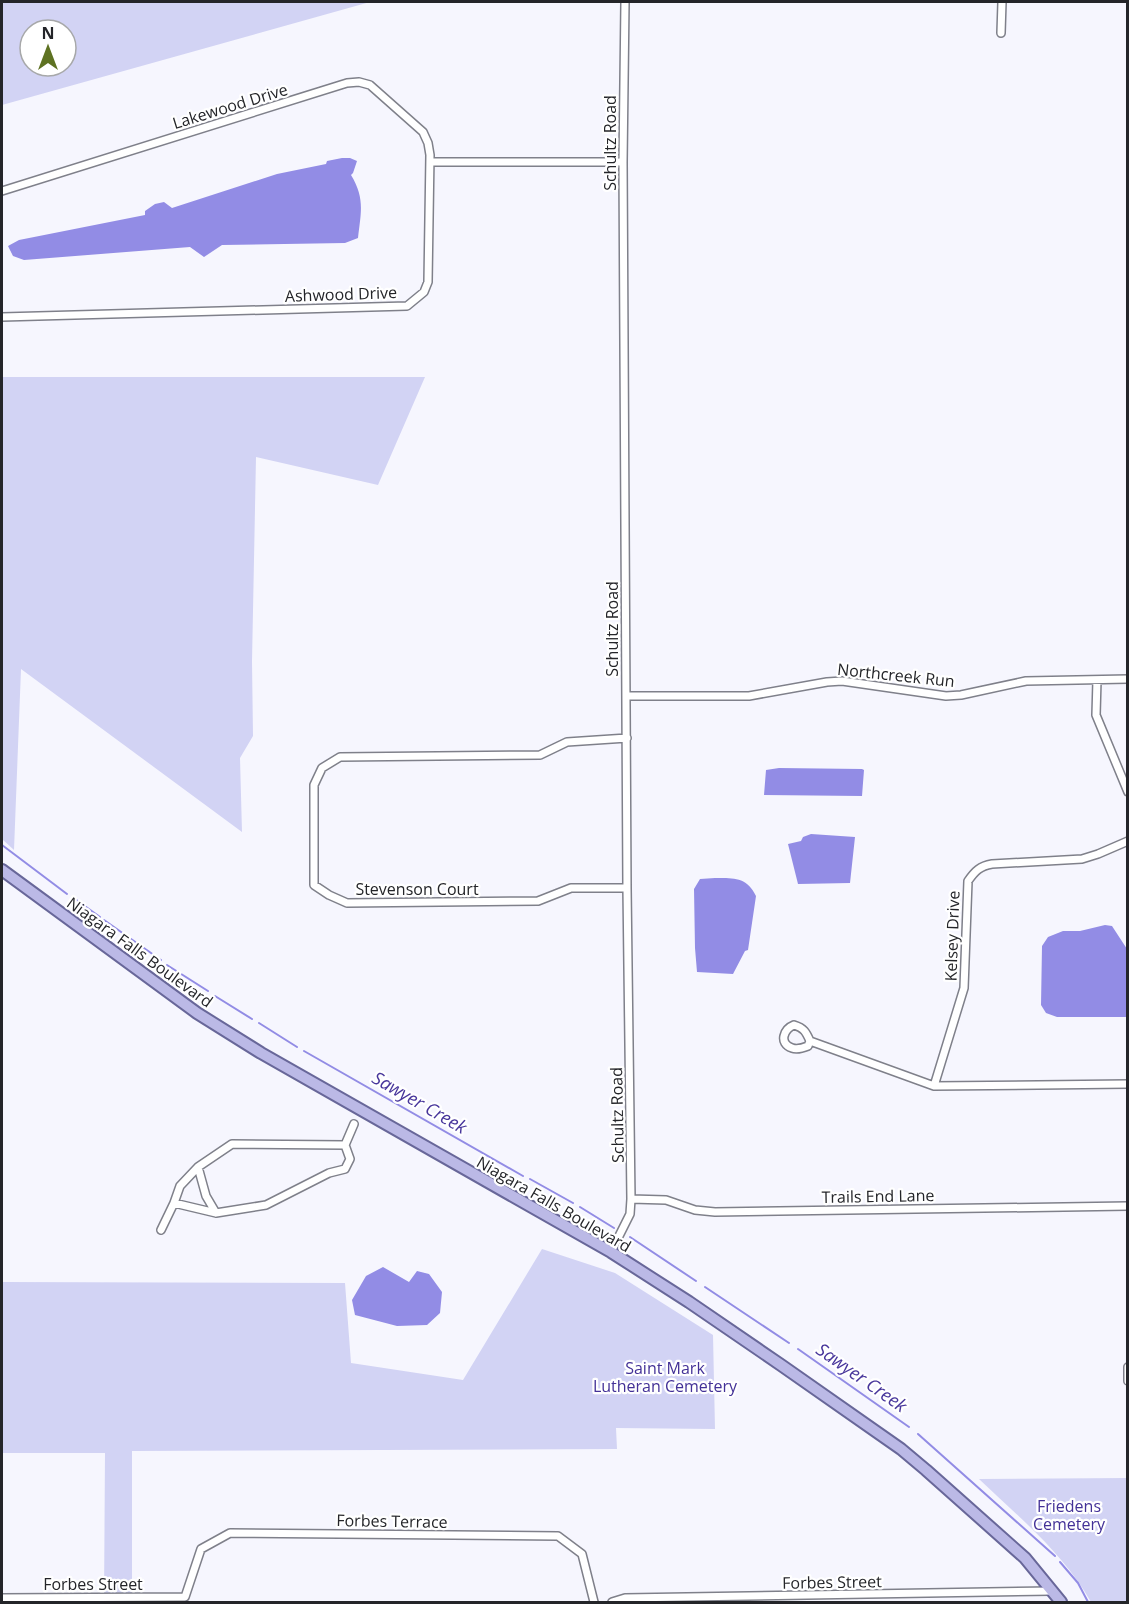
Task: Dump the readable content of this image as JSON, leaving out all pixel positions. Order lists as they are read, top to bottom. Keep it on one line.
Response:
{"streets":{"main road":["Niagara Falls Boulevard"],"street":["Lakewood Drive","Schultz Road","Ashwood Drive","Northcreek Run","Stevenson Court","Kelsey Drive","Trails End Lane","Forbes Terrace","Forbes Street"]},"crossings":[["Lakewood Drive","Ashwood Drive"],["Schultz Road","Northcreek Run"],["Schultz Road","Stevenson Court"],["Schultz Road","Niagara Falls Boulevard"],["Schultz Road","Trails End Lane"],["Niagara Falls Boulevard","Forbes Street"],["Forbes Terrace","Forbes Street"]],"water":["Sawyer Creek"],"parks":["Saint Mark Lutheran Cemetery","Friedens Cemetery"],"north":"top"}
